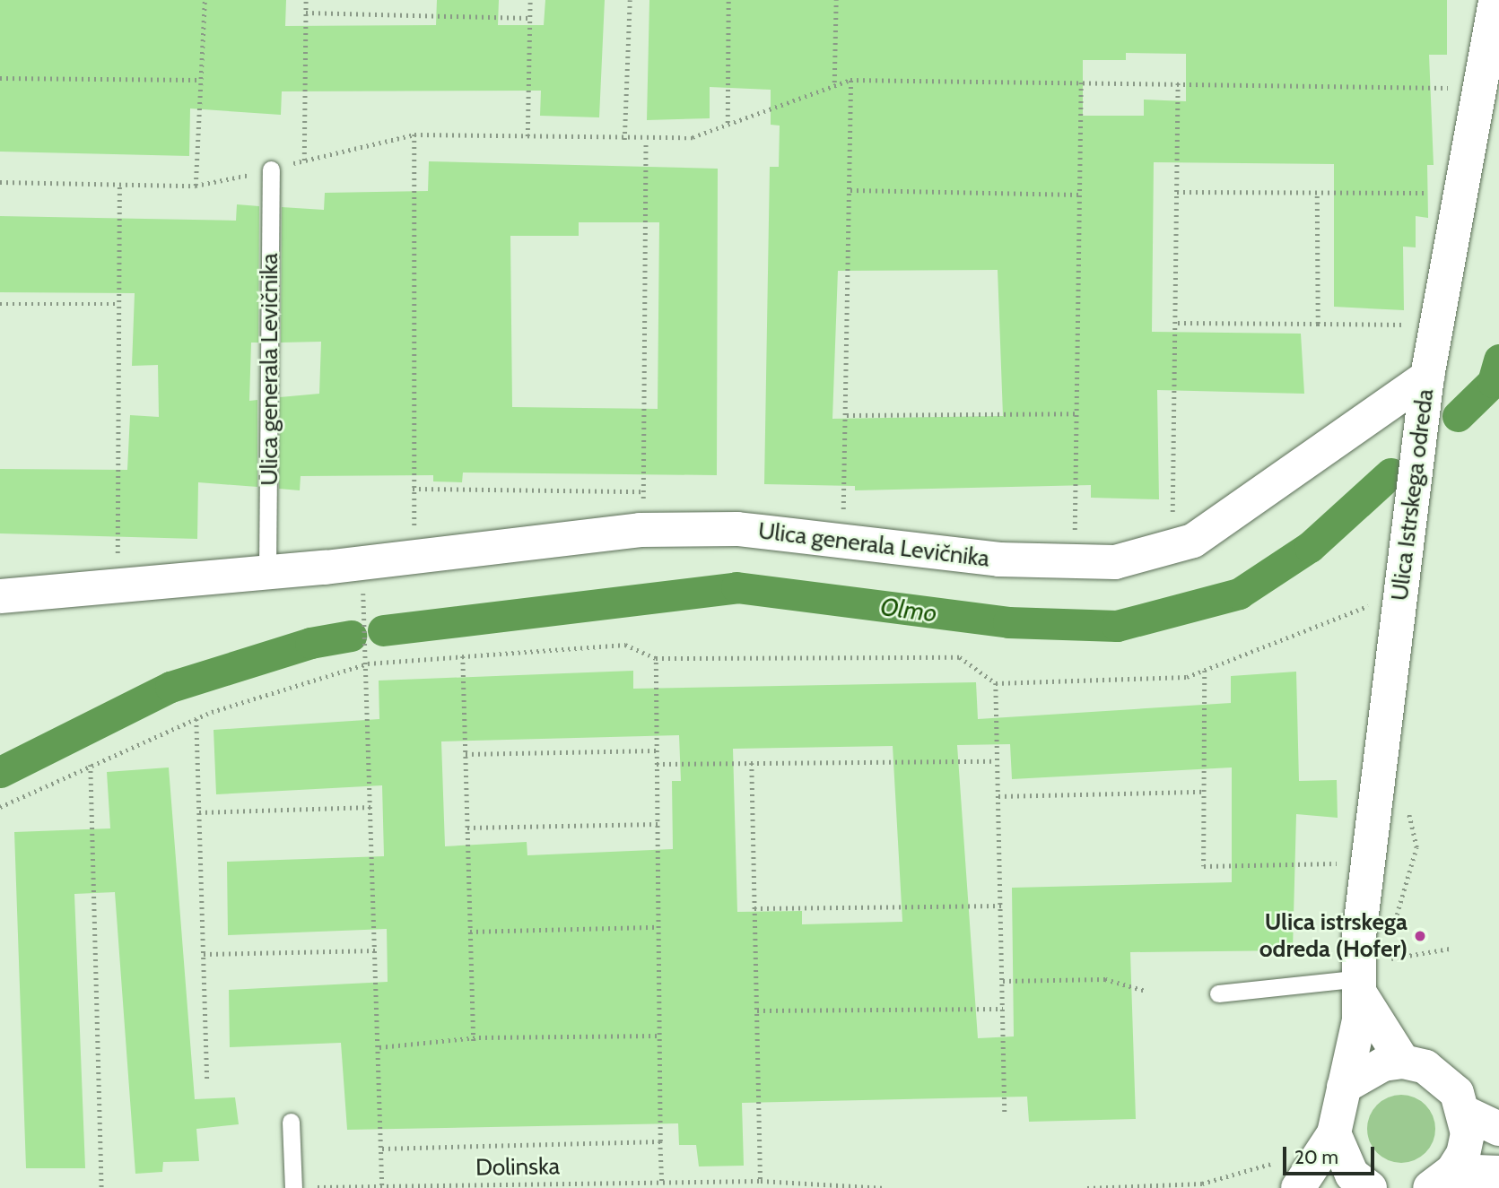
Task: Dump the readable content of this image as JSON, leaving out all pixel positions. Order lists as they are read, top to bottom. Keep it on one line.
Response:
{"streets":{"street":["Ulica generala Levičnika","Ulica Istrskega odreda"],"path":["Dolinska"]},"crossings":[["Ulica generala Levičnika","Ulica Istrskega odreda"]],"water":["Olmo"],"places":["Ulica istrskega odreda (Hofer)"],"scale_bar":"20 m"}
